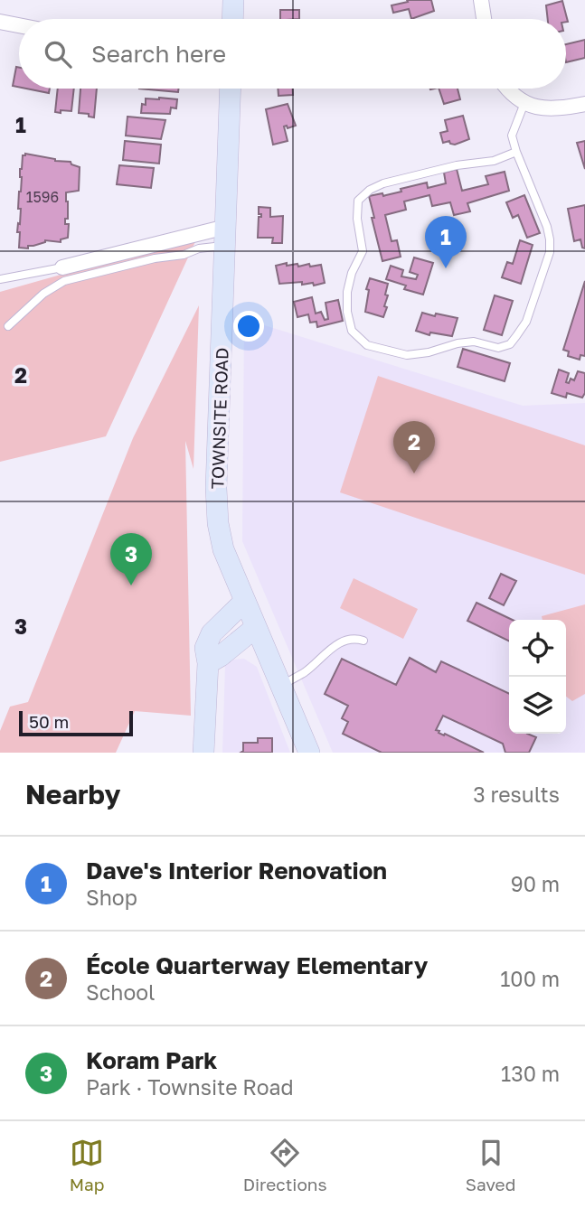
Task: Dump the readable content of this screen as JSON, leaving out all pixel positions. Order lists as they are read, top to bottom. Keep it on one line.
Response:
{"streets":{"street":["TOWNSITE ROAD"]},"house_numbers":["1596"],"scale_bar":"50 m","page":{"search":"Search here","pins":["1","2","3"],"scale":"50 m","heading":["Nearby","3 results"],"list":[{"mark":"1","name":"Dave's Interior Renovation","note":"Shop","value":"90 m"},{"mark":"2","name":"École Quarterway Elementary","note":"School","value":"100 m"},{"mark":"3","name":"Koram Park","note":"Park · Townsite Road","value":"130 m"}],"nav":["Map","Directions","Saved"]},"grid":{"rows":["1","2","3"]}}
